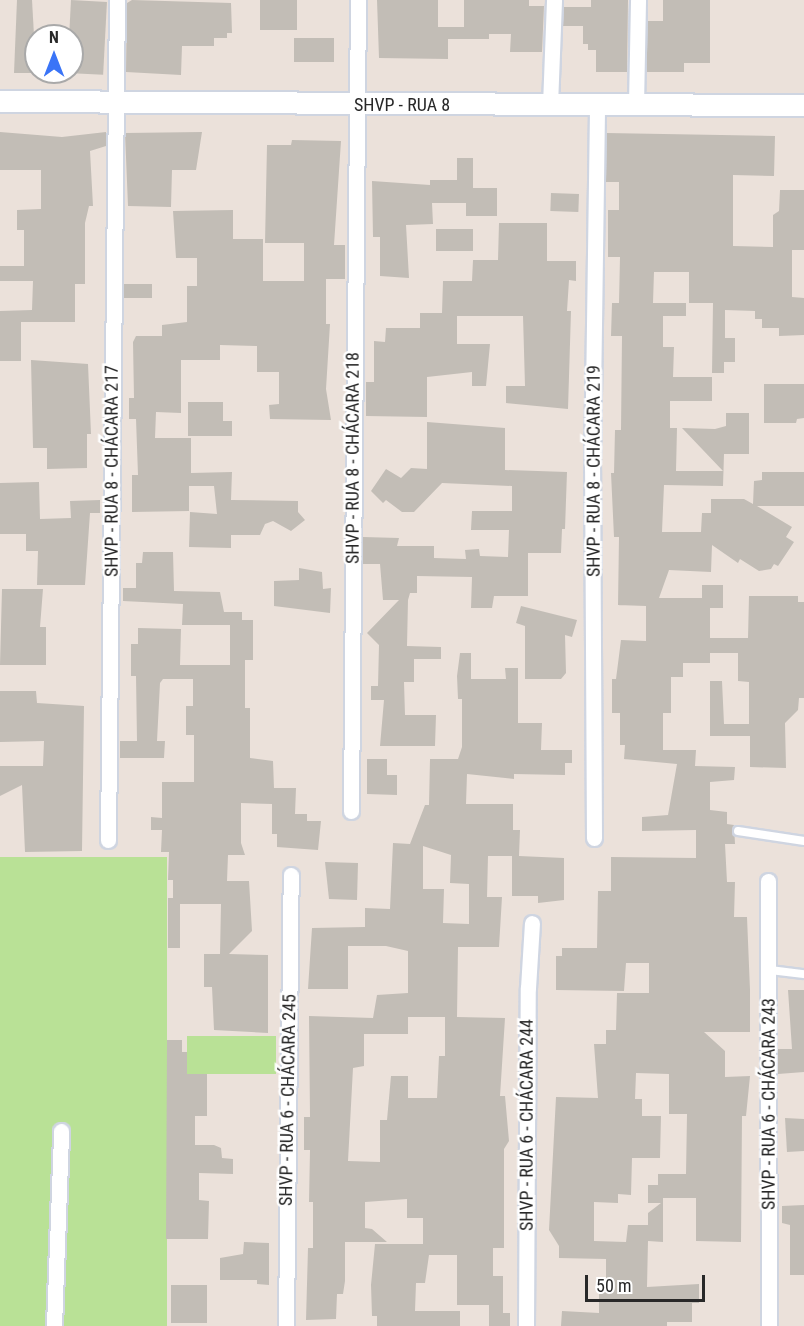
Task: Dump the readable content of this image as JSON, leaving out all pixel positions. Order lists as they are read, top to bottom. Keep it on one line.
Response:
{"streets":{"street":["SHVP - RUA 8","SHVP - RUA 8 - CHÁCARA 218","SHVP - RUA 8 - CHÁCARA 217","SHVP - RUA 8 - CHÁCARA 219","SHVP - RUA 6 - CHÁCARA 245","SHVP - RUA 6 - CHÁCARA 243","SHVP - RUA 6 - CHÁCARA 244"]},"crossings":[["SHVP - RUA 8","SHVP - RUA 8 - CHÁCARA 218"],["SHVP - RUA 8","SHVP - RUA 8 - CHÁCARA 217"],["SHVP - RUA 8","SHVP - RUA 8 - CHÁCARA 219"]],"scale_bar":"50 m","north":"top"}
